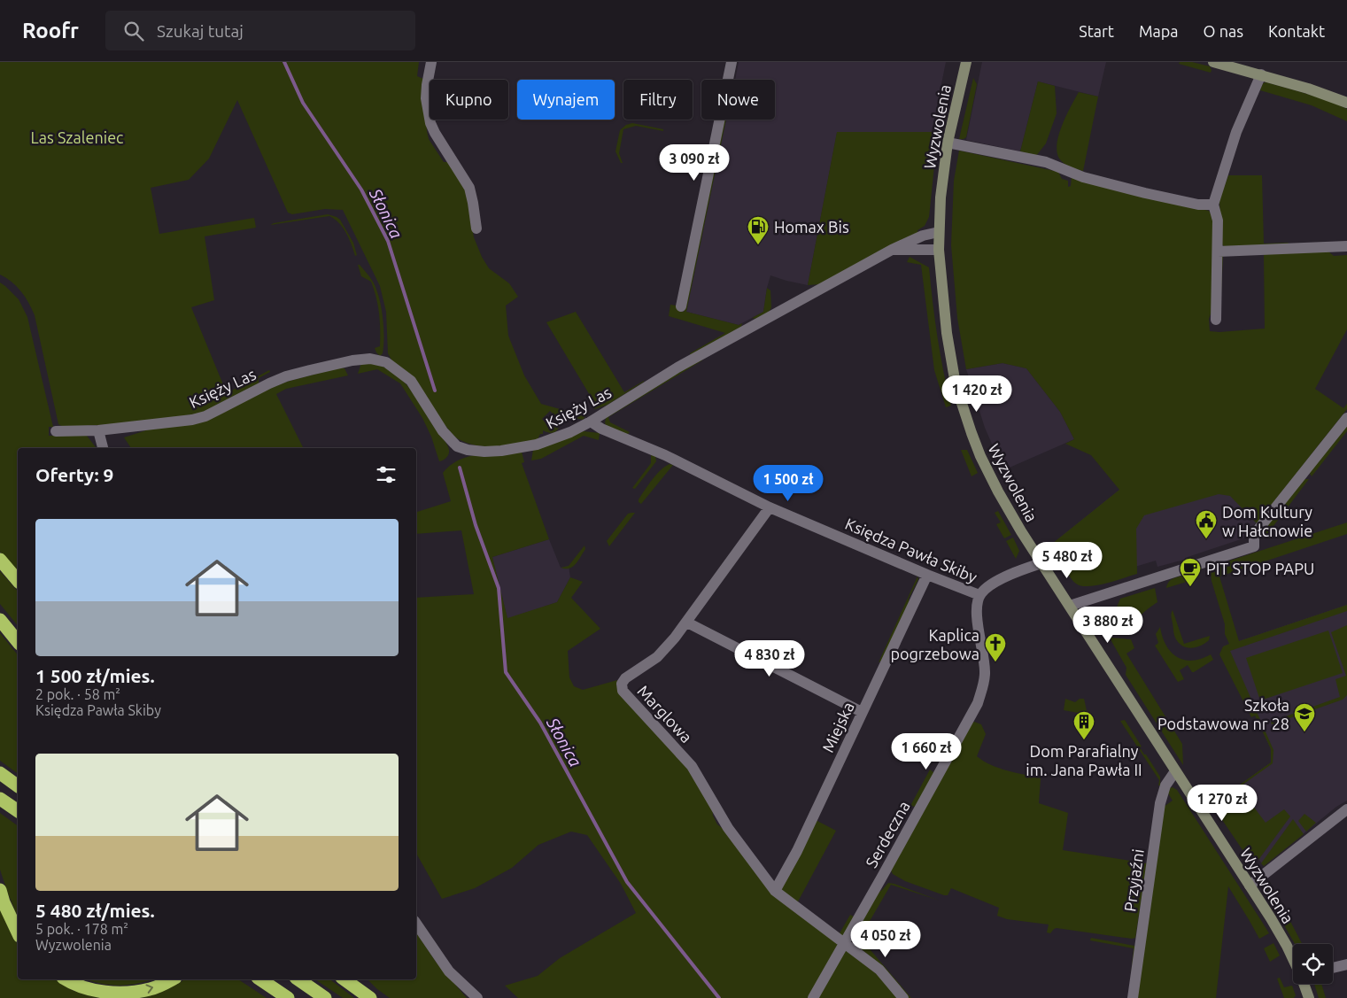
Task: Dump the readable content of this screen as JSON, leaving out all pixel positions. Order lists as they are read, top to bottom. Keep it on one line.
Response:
{"streets":{"street":["Wyzwolenia","Księży Las","Księdza Pawła Skiby","Marglowa","Miejska","Serdeczna","Przyjaźni"]},"crossings":[["Wyzwolenia","Księży Las"],["Wyzwolenia","Przyjaźni"],["Księży Las","Księdza Pawła Skiby"],["Księdza Pawła Skiby","Marglowa"],["Księdza Pawła Skiby","Miejska"],["Księdza Pawła Skiby","Serdeczna"],["Marglowa","Miejska"]],"water":["Słonica"],"parks":["Las Szaleniec"],"places":{"fuel station":["Homax Bis"],"public building":["Dom Kultury w Hałcnowie"],"cafe":["PIT STOP PAPU"],"church":["Kaplica pogrzebowa"],"school or university":["Szkoła Podstawowa nr 28"],"building":["Dom Parafialny im. Jana Pawła II"]},"page":{"header":"Roofr","search":"Szukaj tutaj","nav":["Start","Mapa","O nas","Kontakt"],"chip":["Kupno","Wynajem","Filtry","Nowe"],"price":["3 090 zł","1 420 zł","1 500 zł","5 480 zł","3 880 zł","4 830 zł","1 660 zł","1 270 zł","4 050 zł"],"heading":"Oferty: 9","list":[{"name":"1 500 zł/mies.","note":"2 pok. · 58 m² · Księdza Pawła Skiby"},{"name":"5 480 zł/mies.","note":"5 pok. · 178 m² · Wyzwolenia"}]}}
